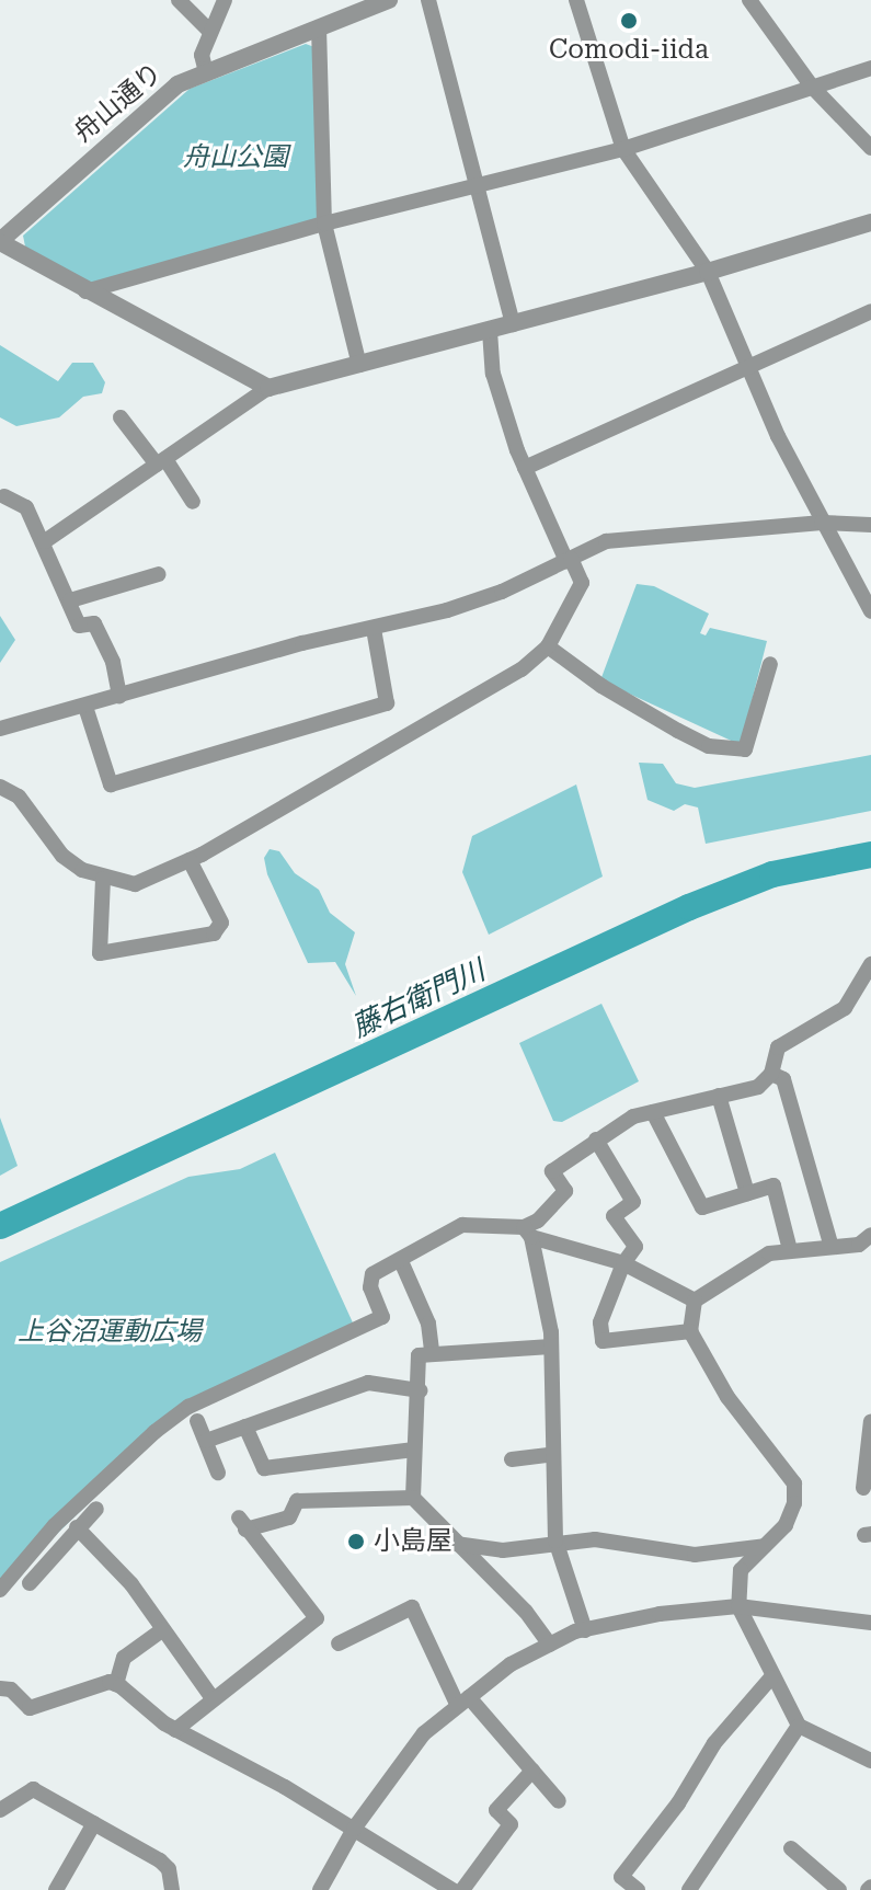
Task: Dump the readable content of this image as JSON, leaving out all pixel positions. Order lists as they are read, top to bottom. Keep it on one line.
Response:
{"streets":{"street":["舟山通り"]},"water":["藤右衛門川"],"parks":["舟山公園","上谷沼運動広場"],"places":["Comodi-iida","小島屋"]}
